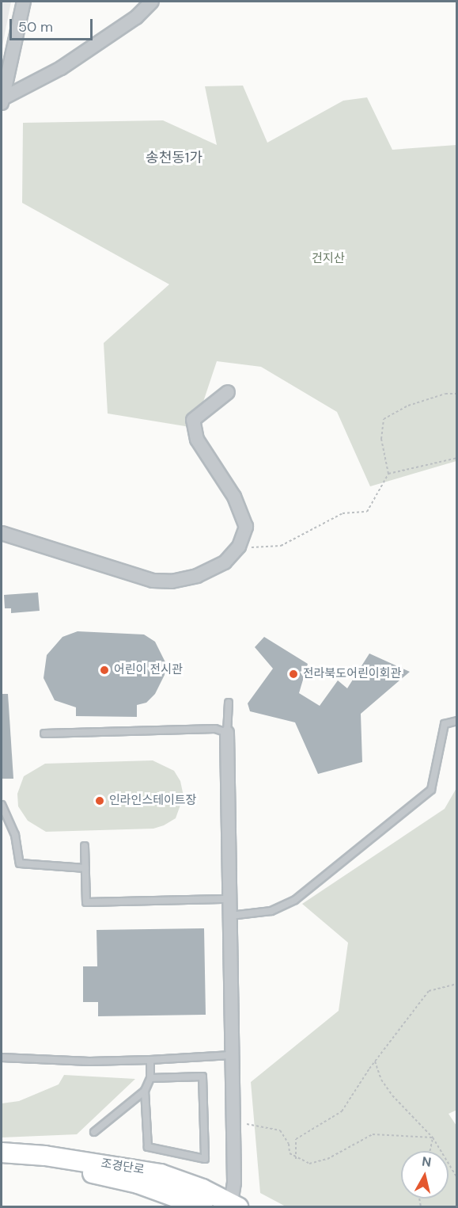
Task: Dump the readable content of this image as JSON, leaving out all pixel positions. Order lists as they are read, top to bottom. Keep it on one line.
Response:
{"streets":{"street":["조경단로"]},"districts":["송천동1가"],"parks":["건지산"],"places":["어린이 전시관","전라북도어린이회관","인라인스테이트장"],"scale_bar":"50 m","north":"top"}
